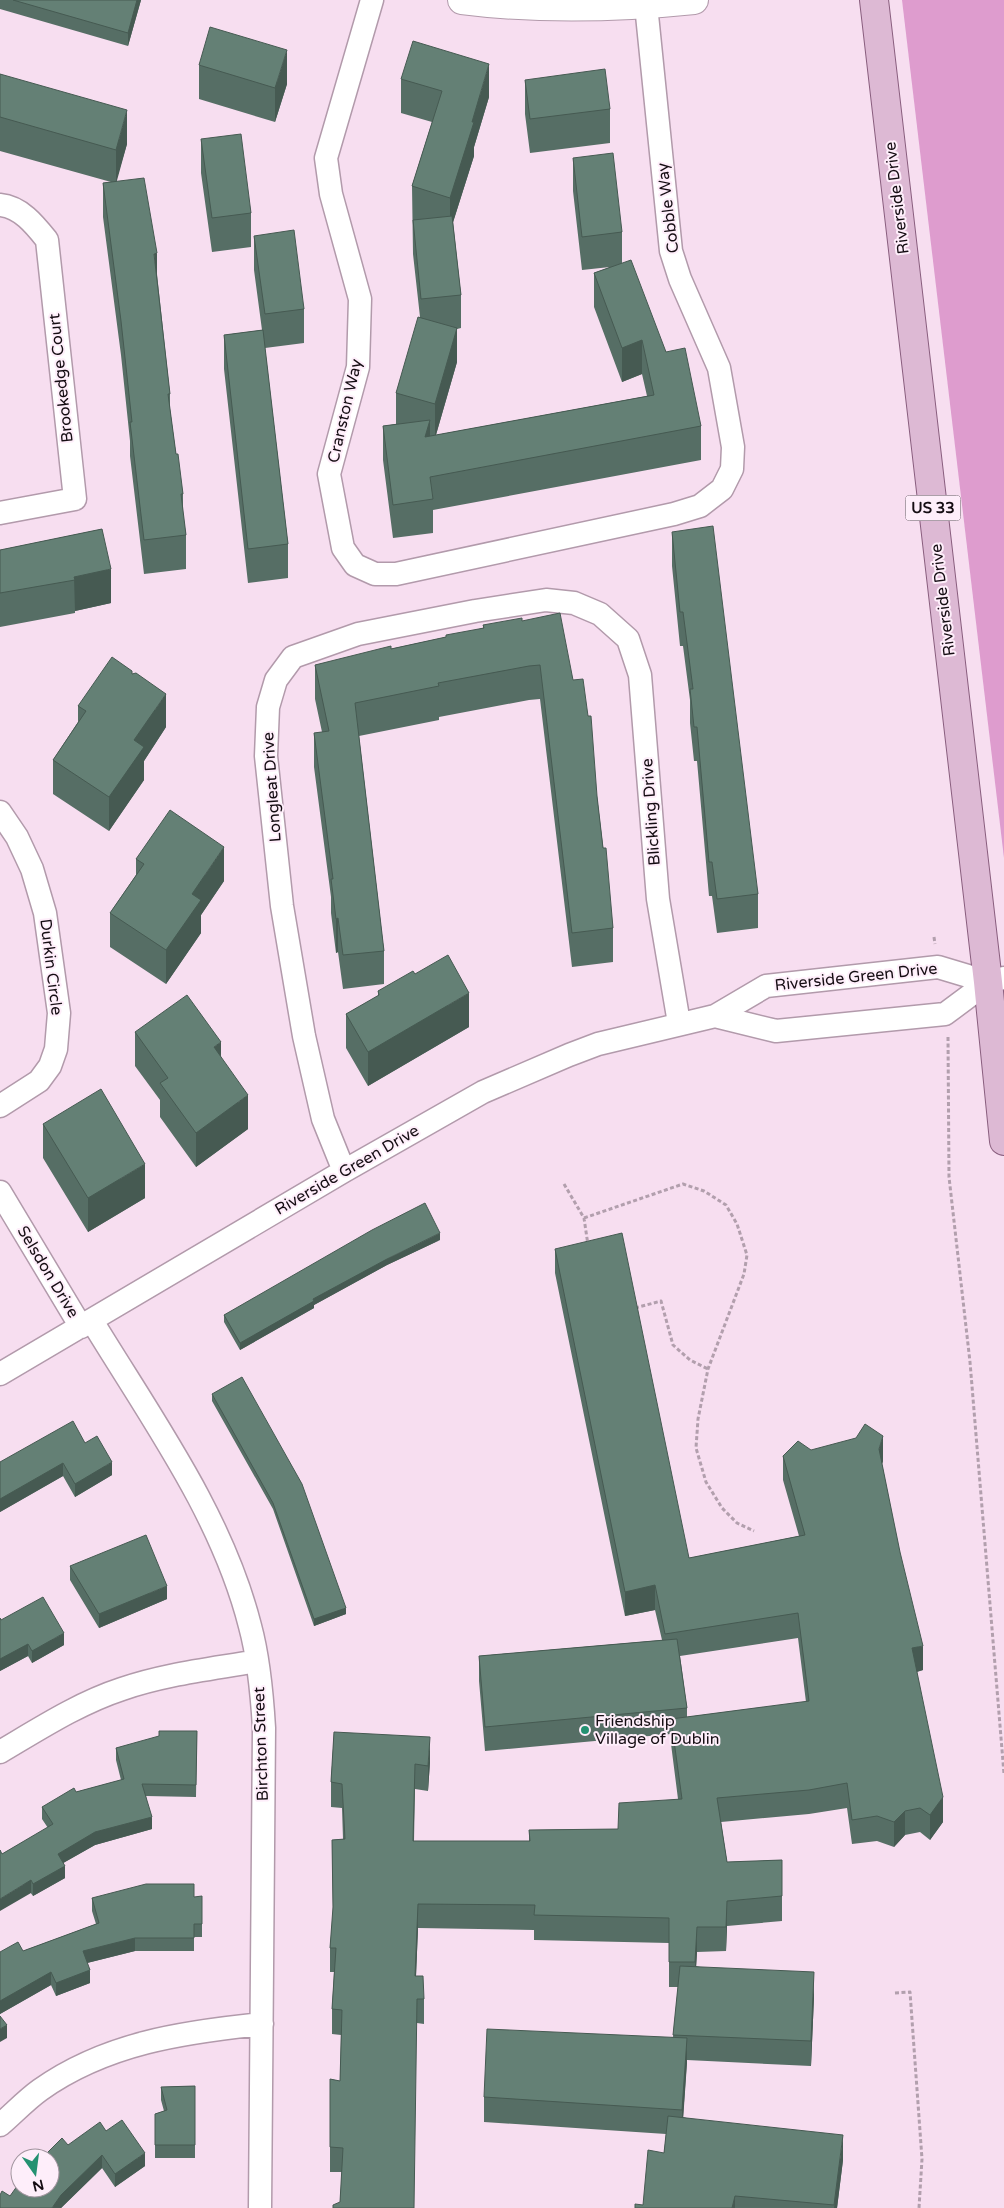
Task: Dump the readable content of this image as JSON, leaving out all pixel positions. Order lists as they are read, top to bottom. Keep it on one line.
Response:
{"streets":{"main road":["Riverside Drive","US 33"],"street":["Cobble Way","Brookedge Court","Cranston Way","Longleat Drive","Blickling Drive","Durkin Circle","Riverside Green Drive","Selsdon Drive","Birchton Street"]},"crossings":[["Riverside Drive","Riverside Green Drive"],["Cobble Way","Cranston Way"],["Longleat Drive","Blickling Drive"],["Longleat Drive","Riverside Green Drive"],["Blickling Drive","Riverside Green Drive"],["Riverside Green Drive","Selsdon Drive"],["Riverside Green Drive","Birchton Street"],["Selsdon Drive","Birchton Street"]],"places":["Friendship Village of Dublin"],"north":"bottom"}
